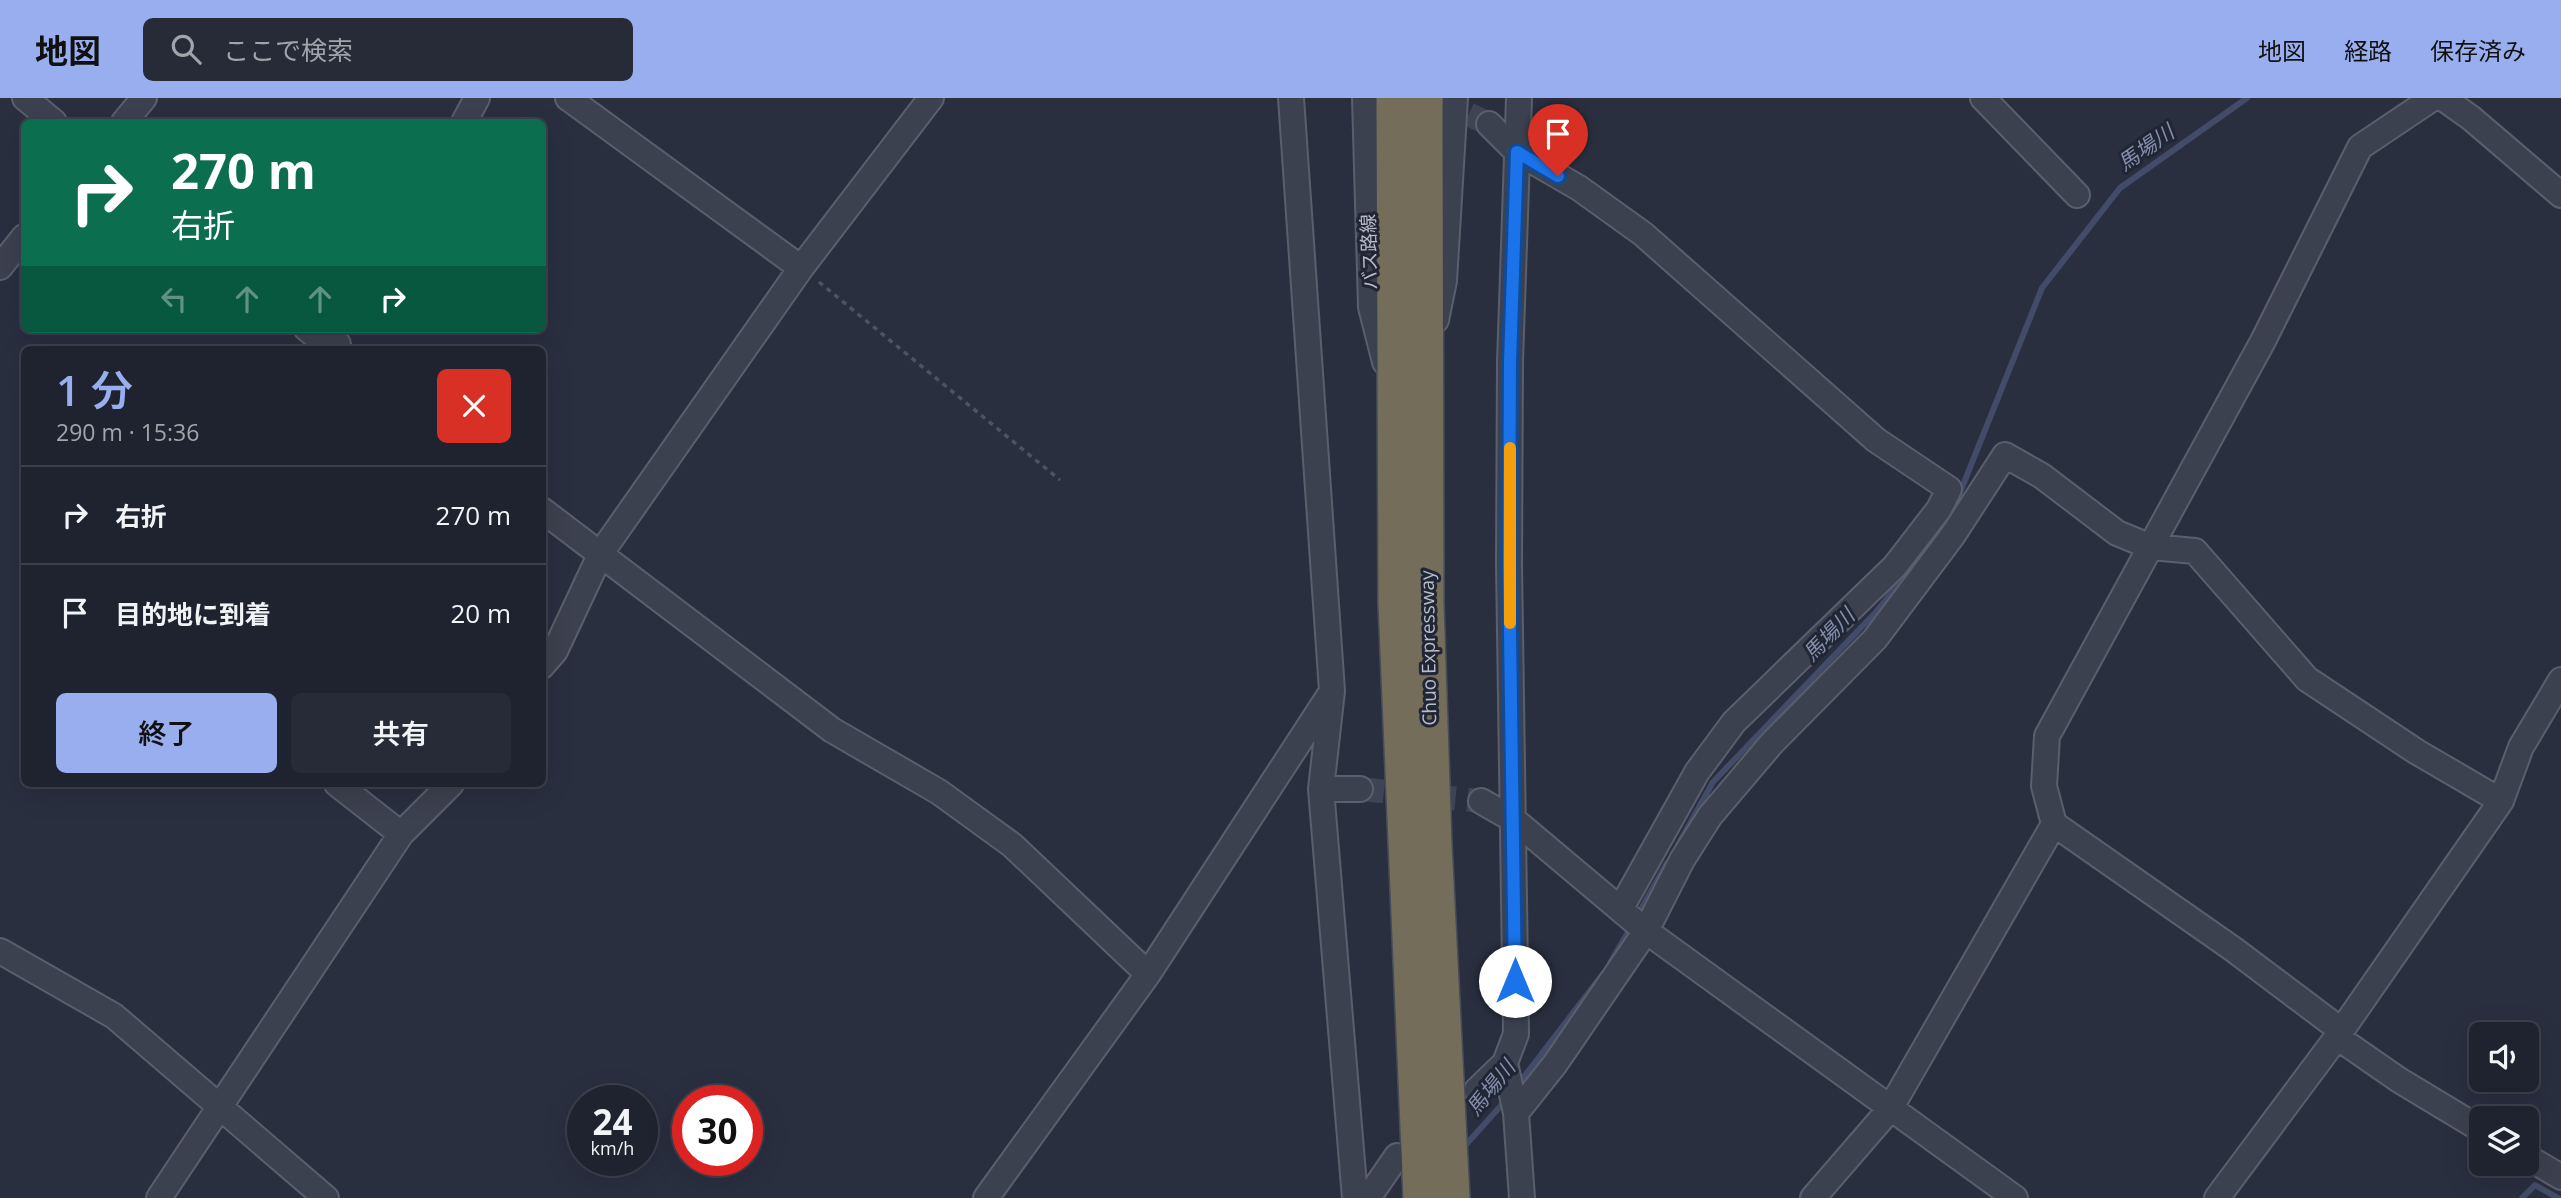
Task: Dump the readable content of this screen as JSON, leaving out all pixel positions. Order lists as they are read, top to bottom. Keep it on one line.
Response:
{"streets":{"highway":["Chuo Expressway"],"street":["バス路線"]},"crossings":[["バス路線","Chuo Expressway"]],"water":["馬場川"],"page":{"header":"地図","search":"ここで検索","nav":["地図","経路","保存済み"],"turn":["270 m","右折"],"heading":["1 分","290 m · 15:36"],"list":[{"name":"右折","value":"270 m"},{"name":"目的地に到着","value":"20 m"}],"buttons":["終了","共有"],"speed":"24 km/h","limit":"30"}}
